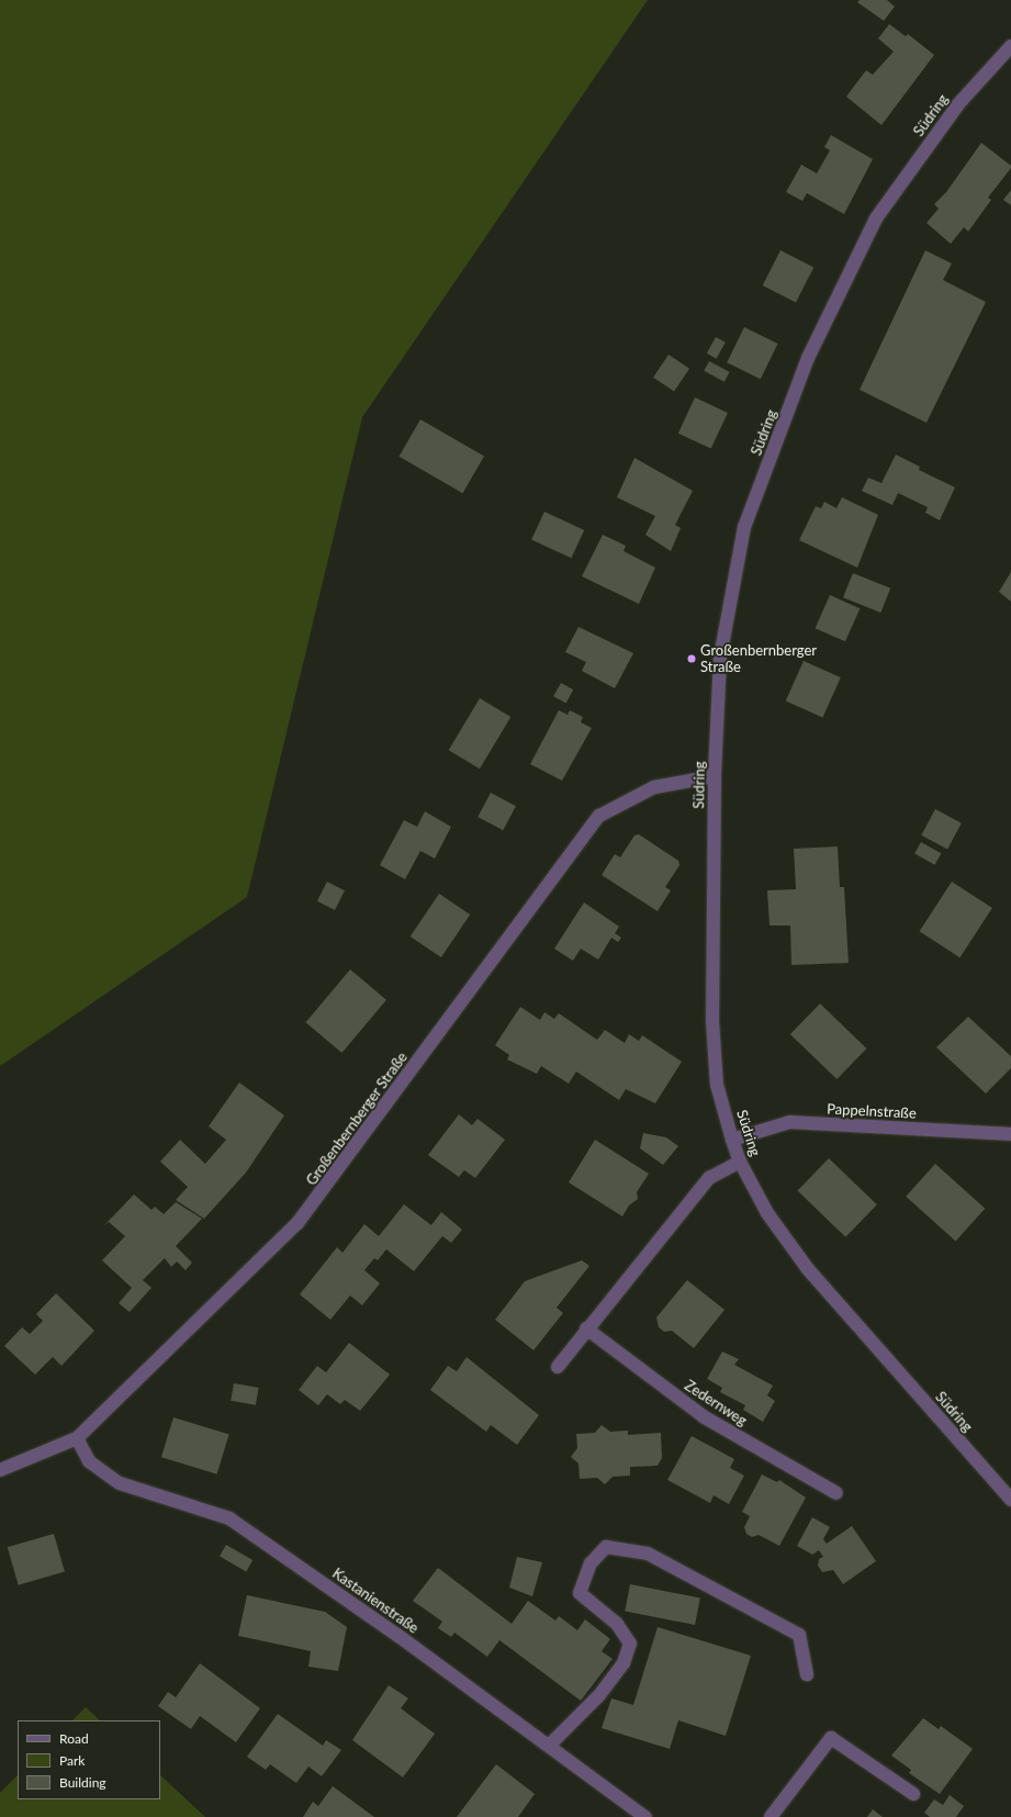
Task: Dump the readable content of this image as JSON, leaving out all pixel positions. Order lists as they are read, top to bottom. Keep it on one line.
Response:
{"streets":{"street":["Südring","Pappelnstraße","Großenbernberger Straße","Zedernweg","Kastanienstraße"]},"crossings":[["Südring","Pappelnstraße"],["Südring","Großenbernberger Straße"],["Großenbernberger Straße","Kastanienstraße"]],"places":["Großenbernberger Straße"],"legend":["Road","Park","Building"]}
